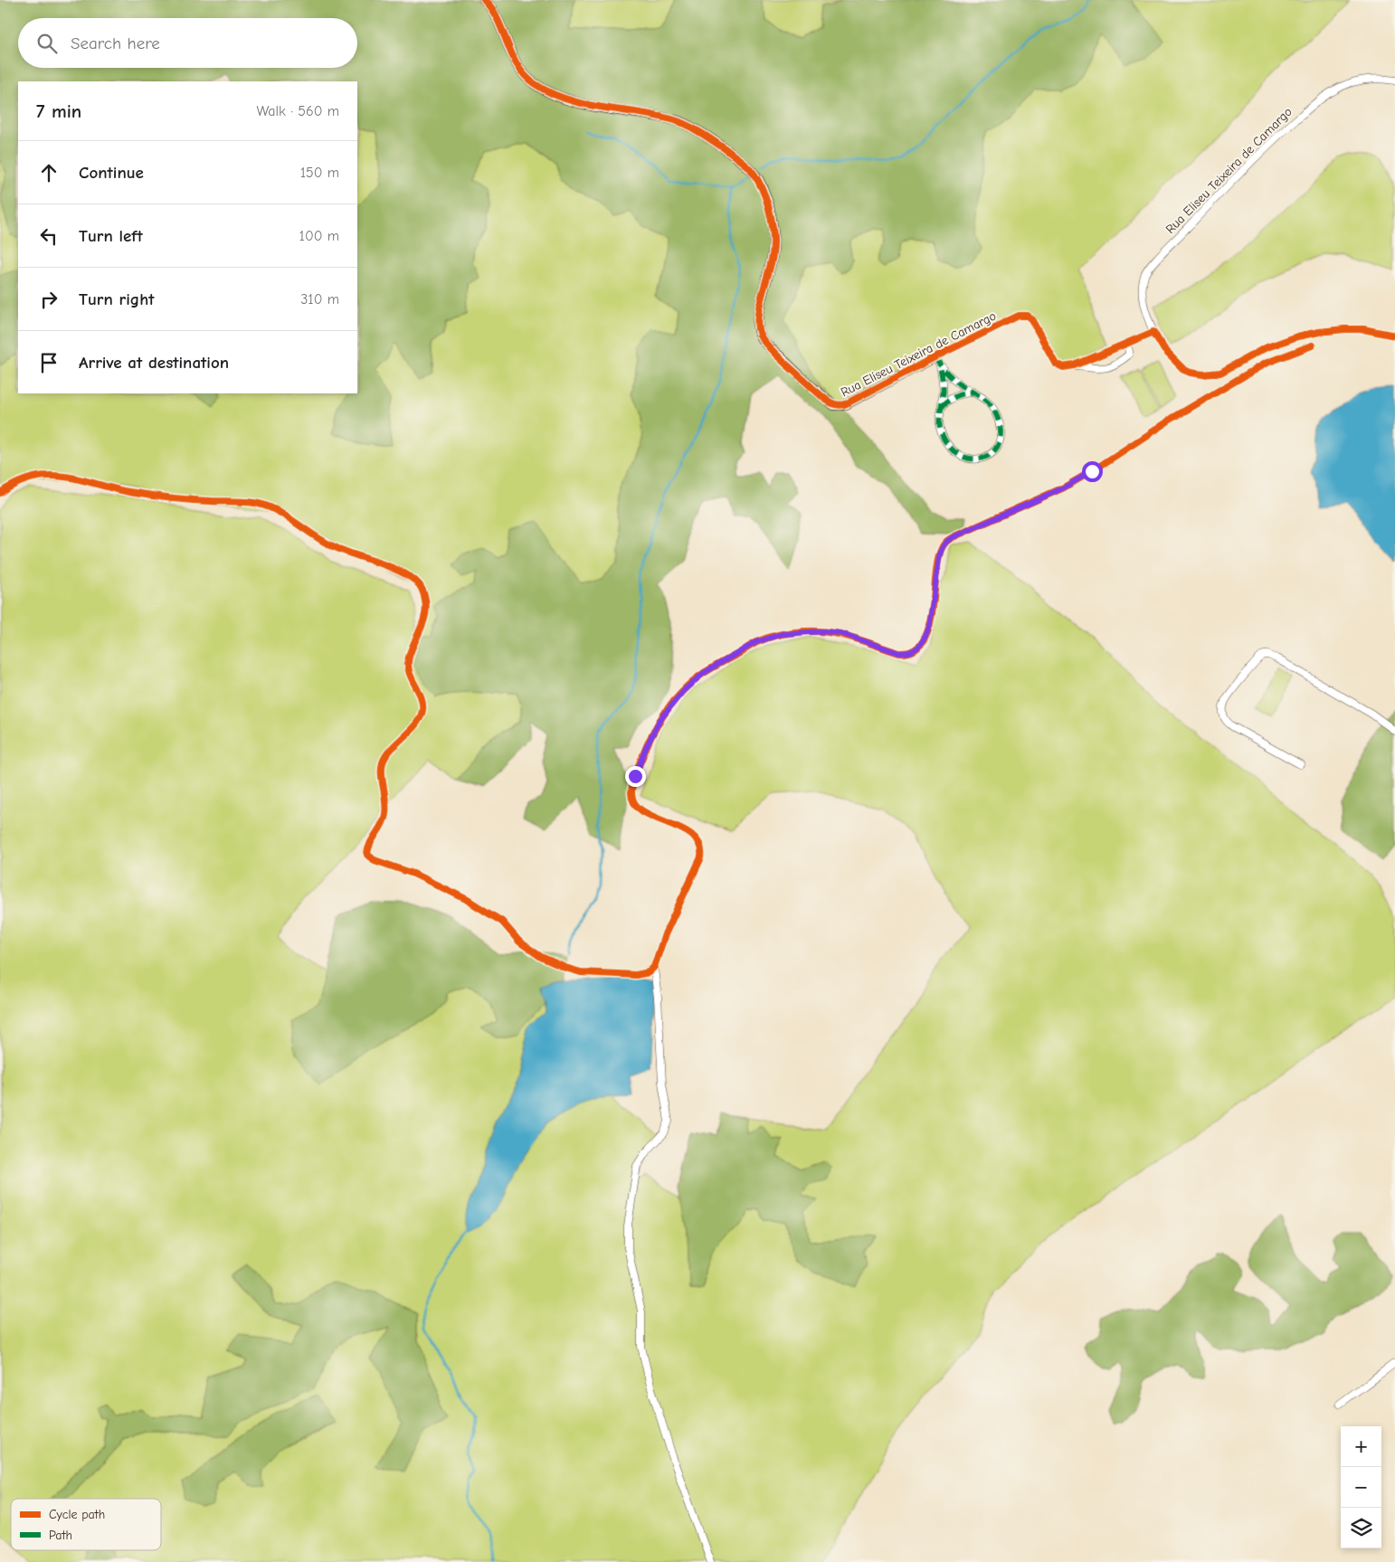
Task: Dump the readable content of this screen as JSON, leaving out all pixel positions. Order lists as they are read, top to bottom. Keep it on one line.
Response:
{"streets":{"street":["Rua Eliseu Teixeira de Camargo"]},"legend":["Cycle path","Path"],"page":{"search":"Search here","heading":["7 min","Walk · 560 m"],"list":[["Continue","150 m"],["Turn left","100 m"],["Turn right","310 m"],"Arrive at destination"],"map_buttons":["+","−"]}}
